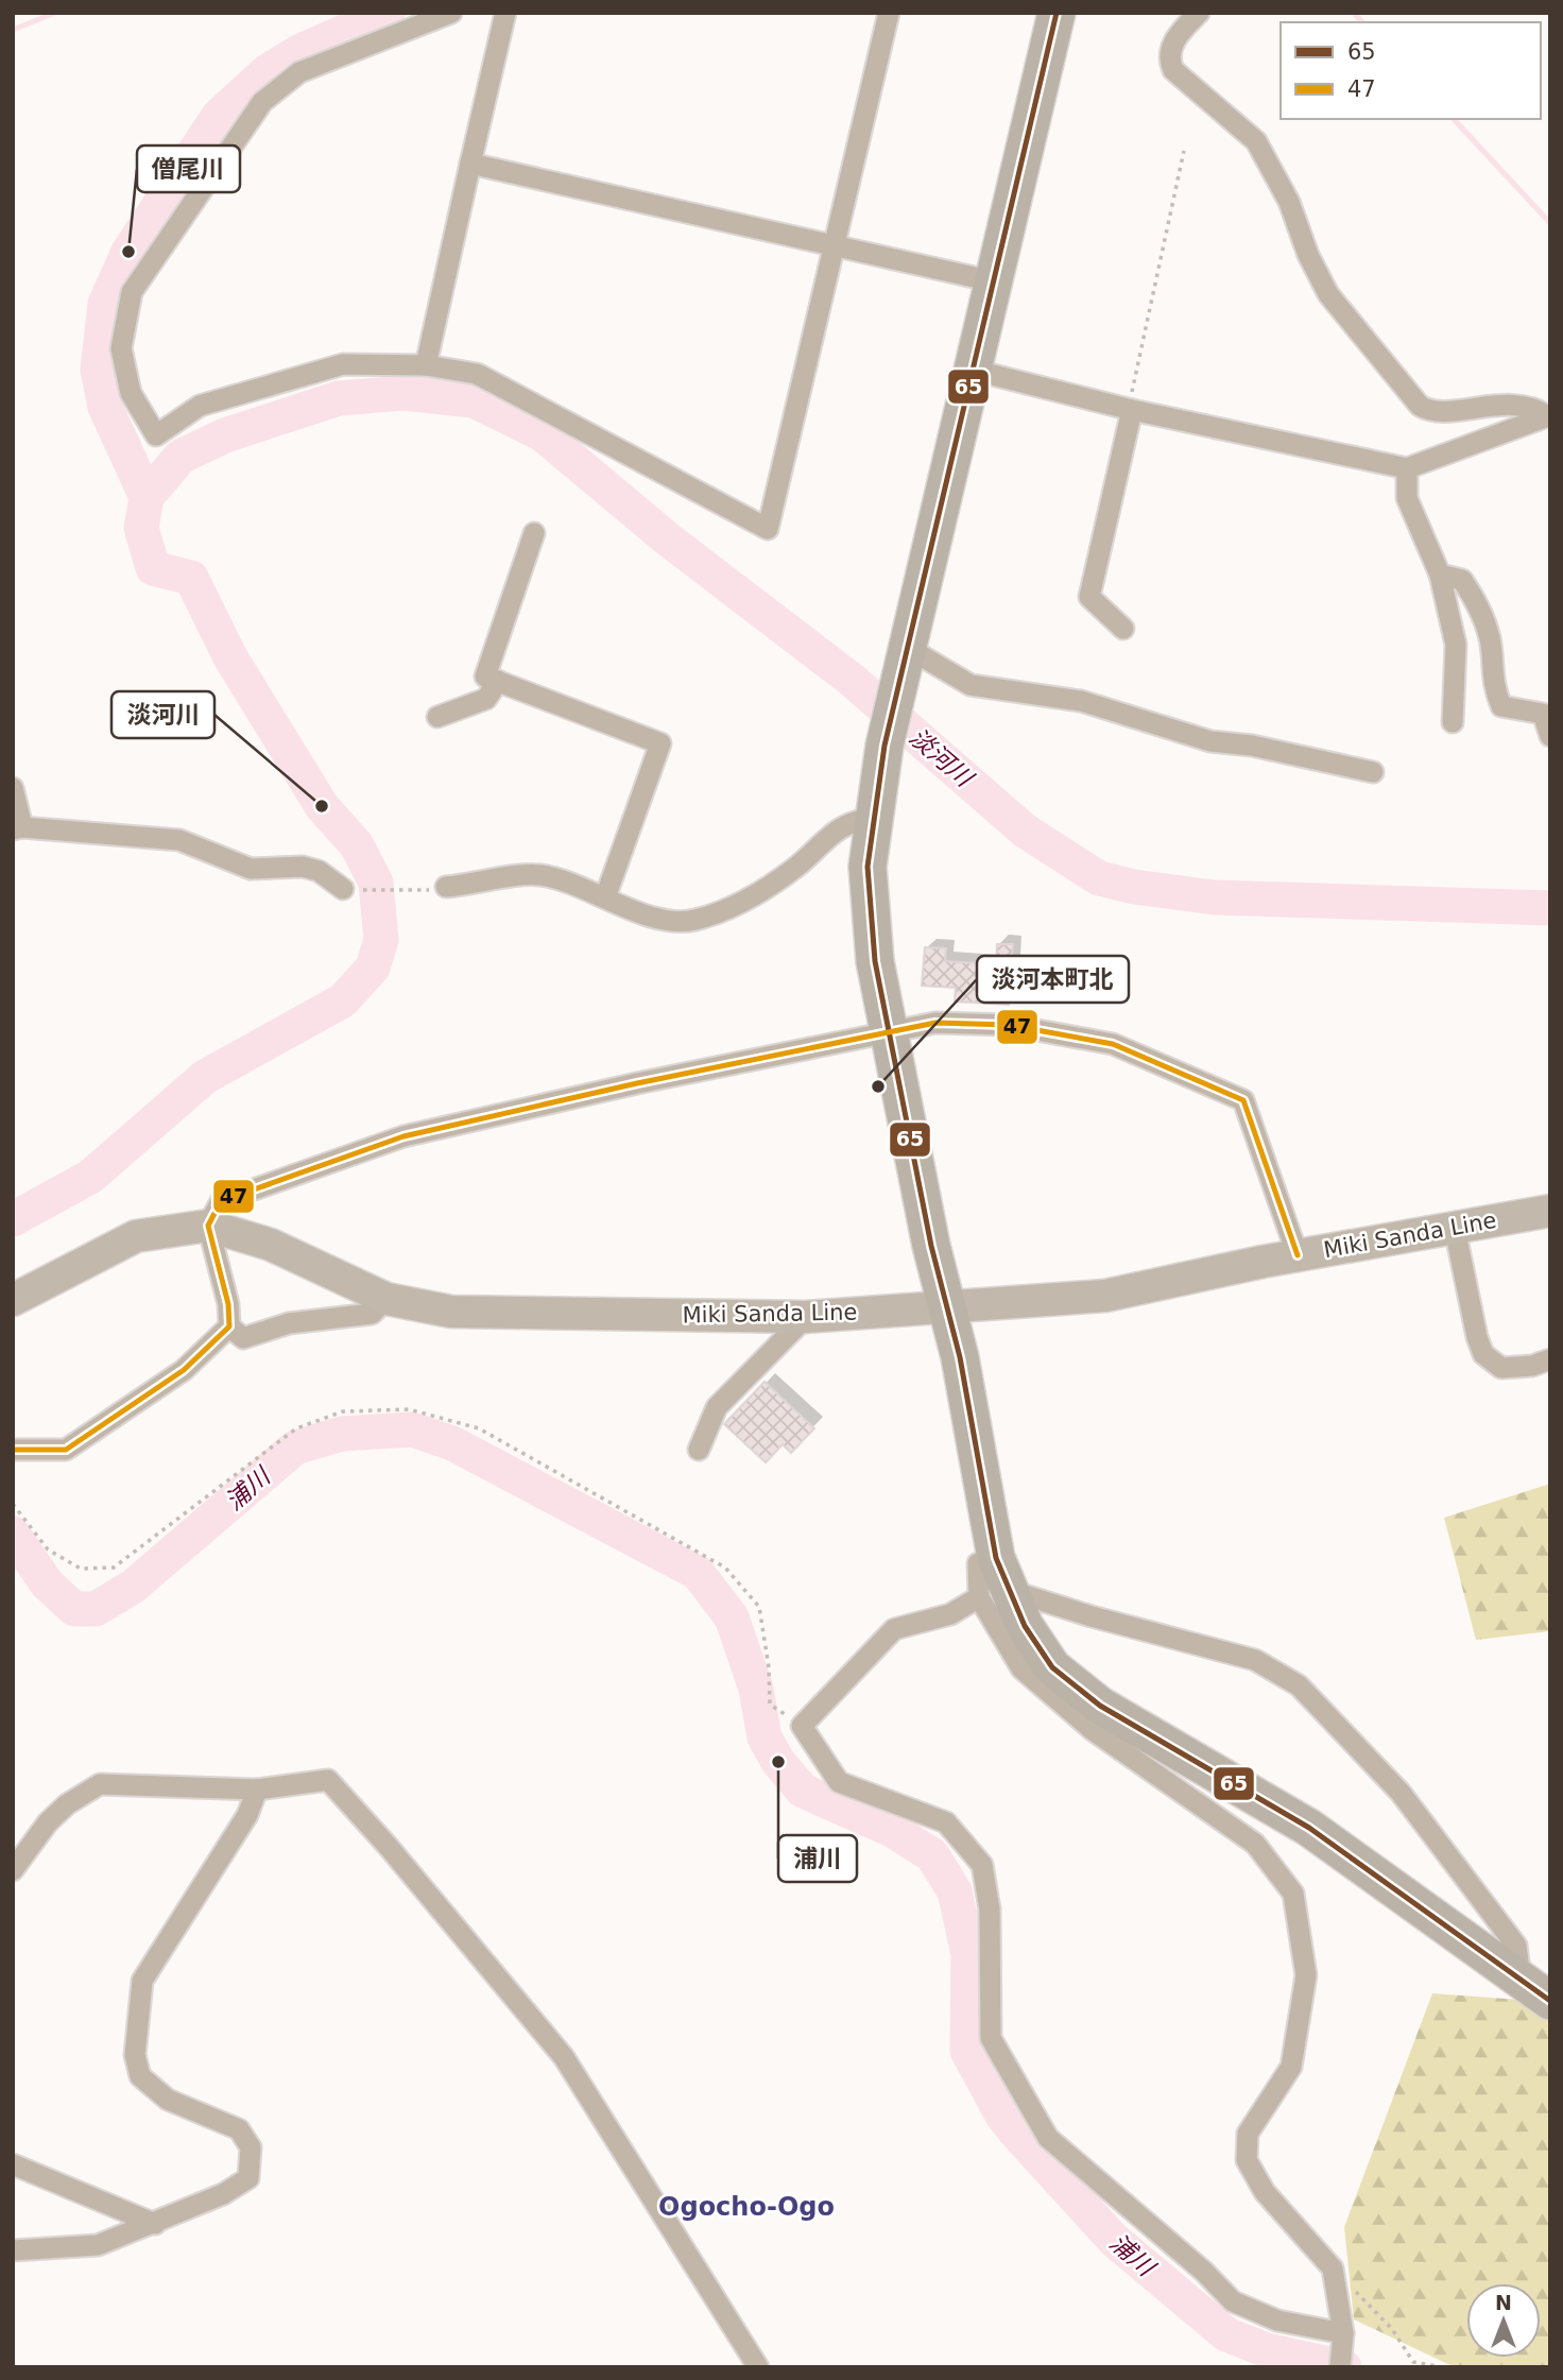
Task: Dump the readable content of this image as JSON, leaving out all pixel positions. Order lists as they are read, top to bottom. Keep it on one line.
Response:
{"streets":{"main road":["Miki Sanda Line"]},"districts":["Ogocho-Ogo"],"water":["淡河川","浦川"],"places":["僧尾川","淡河川","淡河本町北","浦川"],"lines":["transit line 65","transit line 47"],"legend":["65","47"],"north":"top"}
